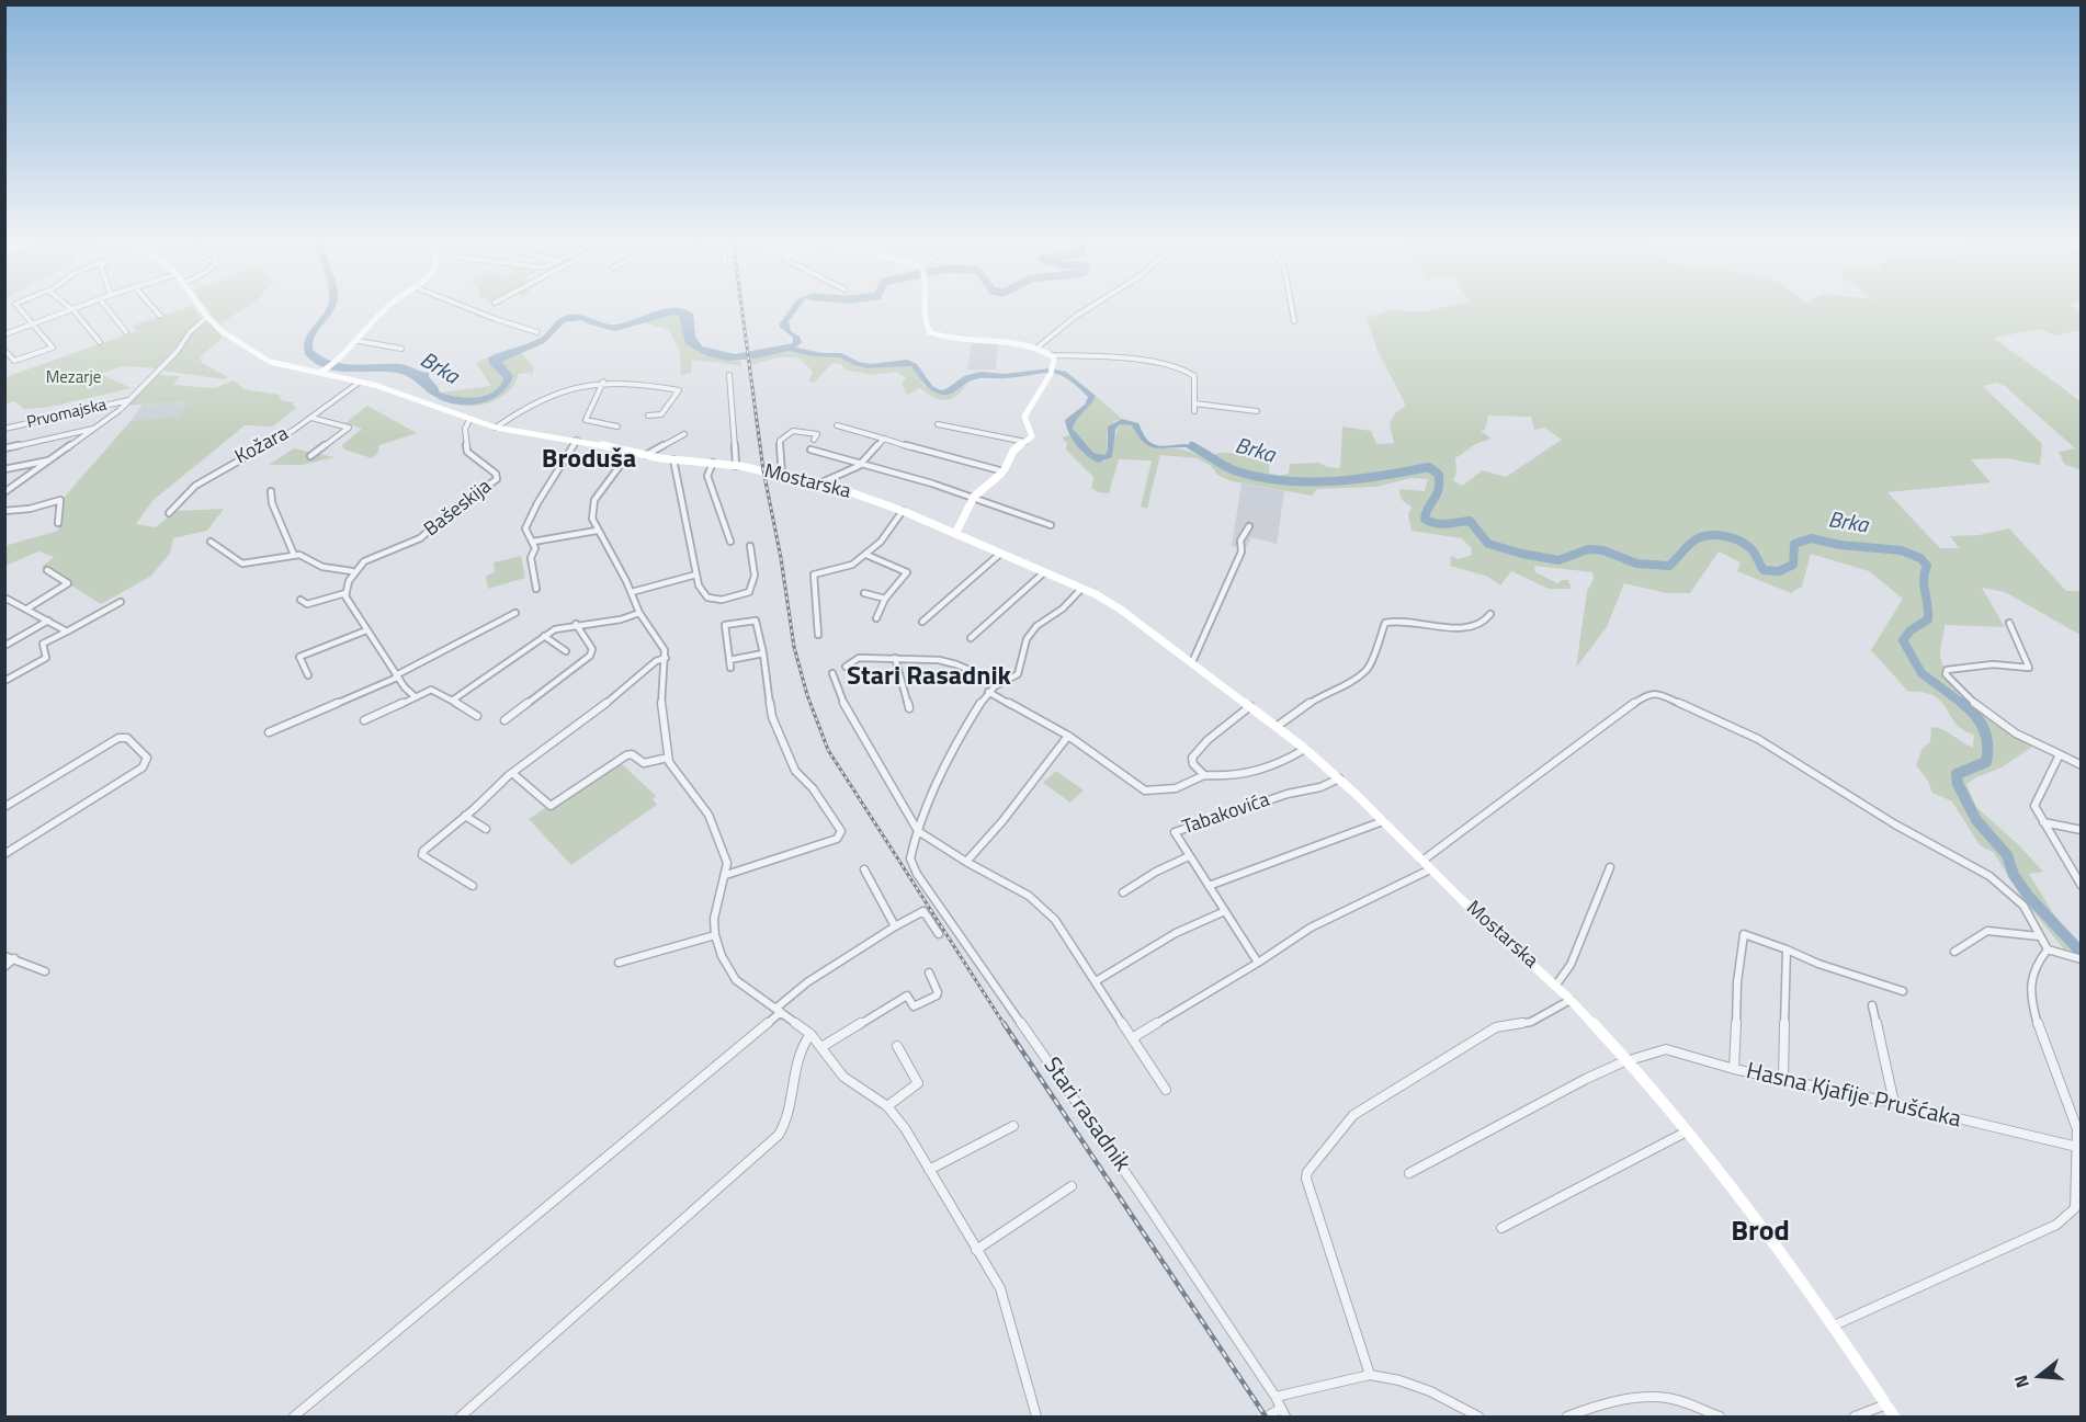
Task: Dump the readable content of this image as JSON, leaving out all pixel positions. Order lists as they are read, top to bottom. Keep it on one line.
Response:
{"streets":{"main road":["Mostarska"],"street":["Prvomajska","Kožara","Bašeskija","Tabakovića","Hasna Kjafije Prušćaka","Stari rasadnik"]},"crossings":[["Kožara","Mostarska"],["Mostarska","Bašeskija"],["Mostarska","Tabakovića"],["Mostarska","Hasna Kjafije Prušćaka"],["Mostarska","Stari rasadnik"]],"districts":["Broduša","Stari Rasadnik","Brod"],"water":["Brka"],"parks":["Mezarje"],"north":"left"}
